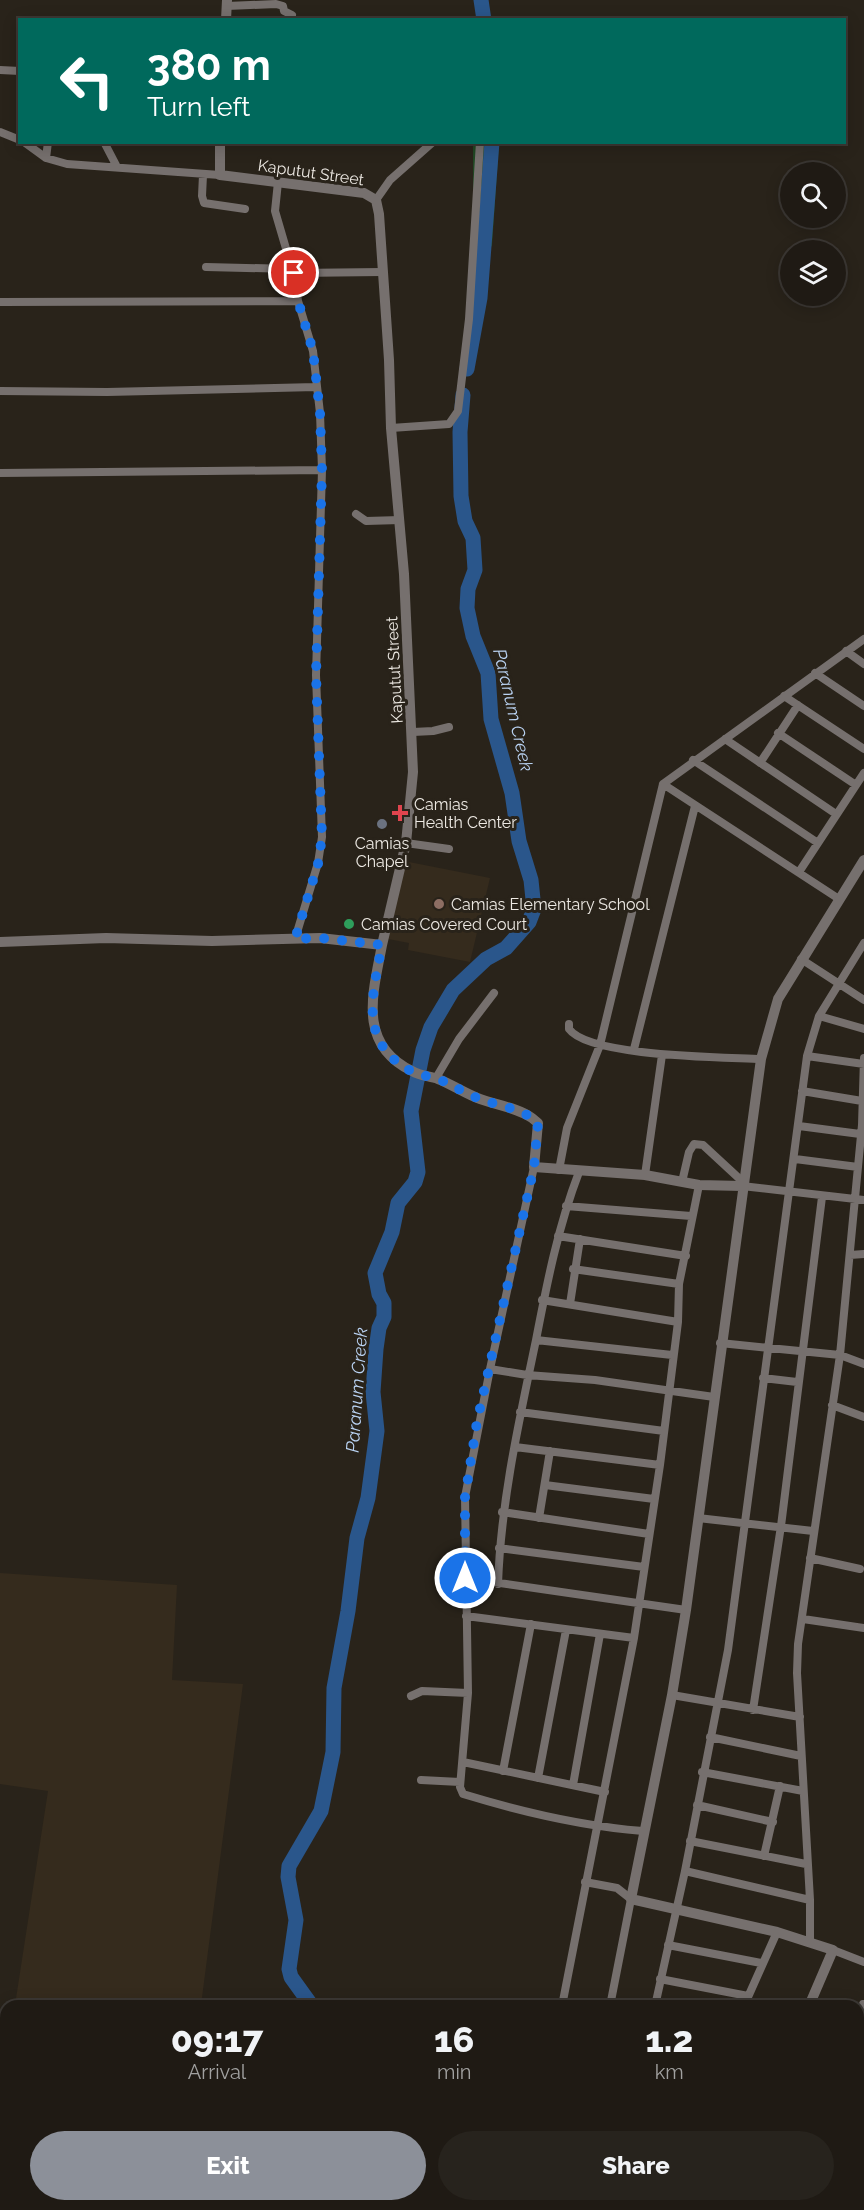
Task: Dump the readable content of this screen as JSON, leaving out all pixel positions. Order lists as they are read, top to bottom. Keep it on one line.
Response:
{"streets":{"street":["Kaputut Street"]},"water":["Paranum Creek"],"places":{"health":["Camias Health Center"],"other":["Camias Chapel","Camias Elementary School","Camias Covered Court"]},"page":{"turn":["380 m","Turn left"],"eta":["09:17","Arrival","16","min","1.2","km"],"buttons":["Exit","Share"]}}
